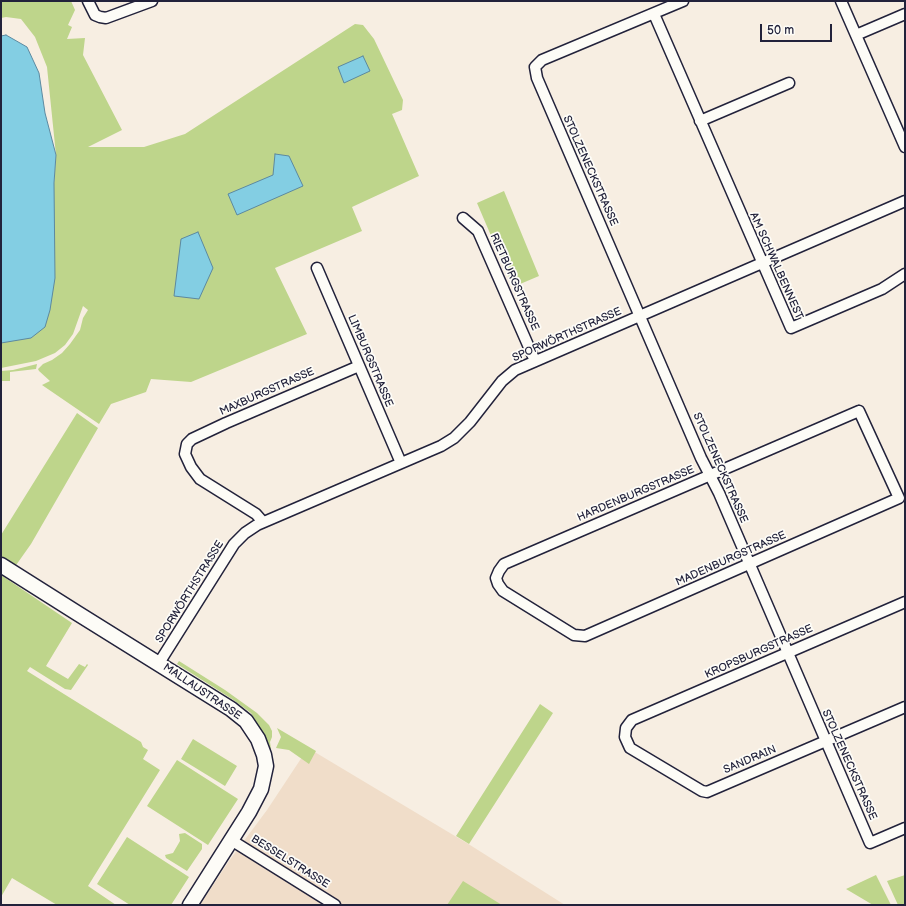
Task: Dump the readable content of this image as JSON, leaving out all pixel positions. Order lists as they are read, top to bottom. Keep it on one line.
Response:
{"streets":{"street":["STOLZENECKSTRASSE","AM SCHWALBENNEST","RIETBURGSTRASSE","SPORWÖRTHSTRASSE","LIMBURGSTRASSE","MAXBURGSTRASSE","HARDENBURGSTRASSE","MADENBURGSTRASSE","KROPSBURGSTRASSE","MALLAUSTRASSE","SANDRAIN","BESSELSTRASSE"]},"crossings":[["STOLZENECKSTRASSE","AM SCHWALBENNEST"],["STOLZENECKSTRASSE","SPORWÖRTHSTRASSE"],["STOLZENECKSTRASSE","HARDENBURGSTRASSE"],["STOLZENECKSTRASSE","MADENBURGSTRASSE"],["STOLZENECKSTRASSE","KROPSBURGSTRASSE"],["STOLZENECKSTRASSE","SANDRAIN"],["AM SCHWALBENNEST","SPORWÖRTHSTRASSE"],["RIETBURGSTRASSE","SPORWÖRTHSTRASSE"],["SPORWÖRTHSTRASSE","LIMBURGSTRASSE"],["SPORWÖRTHSTRASSE","MAXBURGSTRASSE"],["SPORWÖRTHSTRASSE","MALLAUSTRASSE"],["LIMBURGSTRASSE","MAXBURGSTRASSE"],["HARDENBURGSTRASSE","MADENBURGSTRASSE"],["KROPSBURGSTRASSE","SANDRAIN"],["MALLAUSTRASSE","BESSELSTRASSE"]],"scale_bar":"50 m"}
